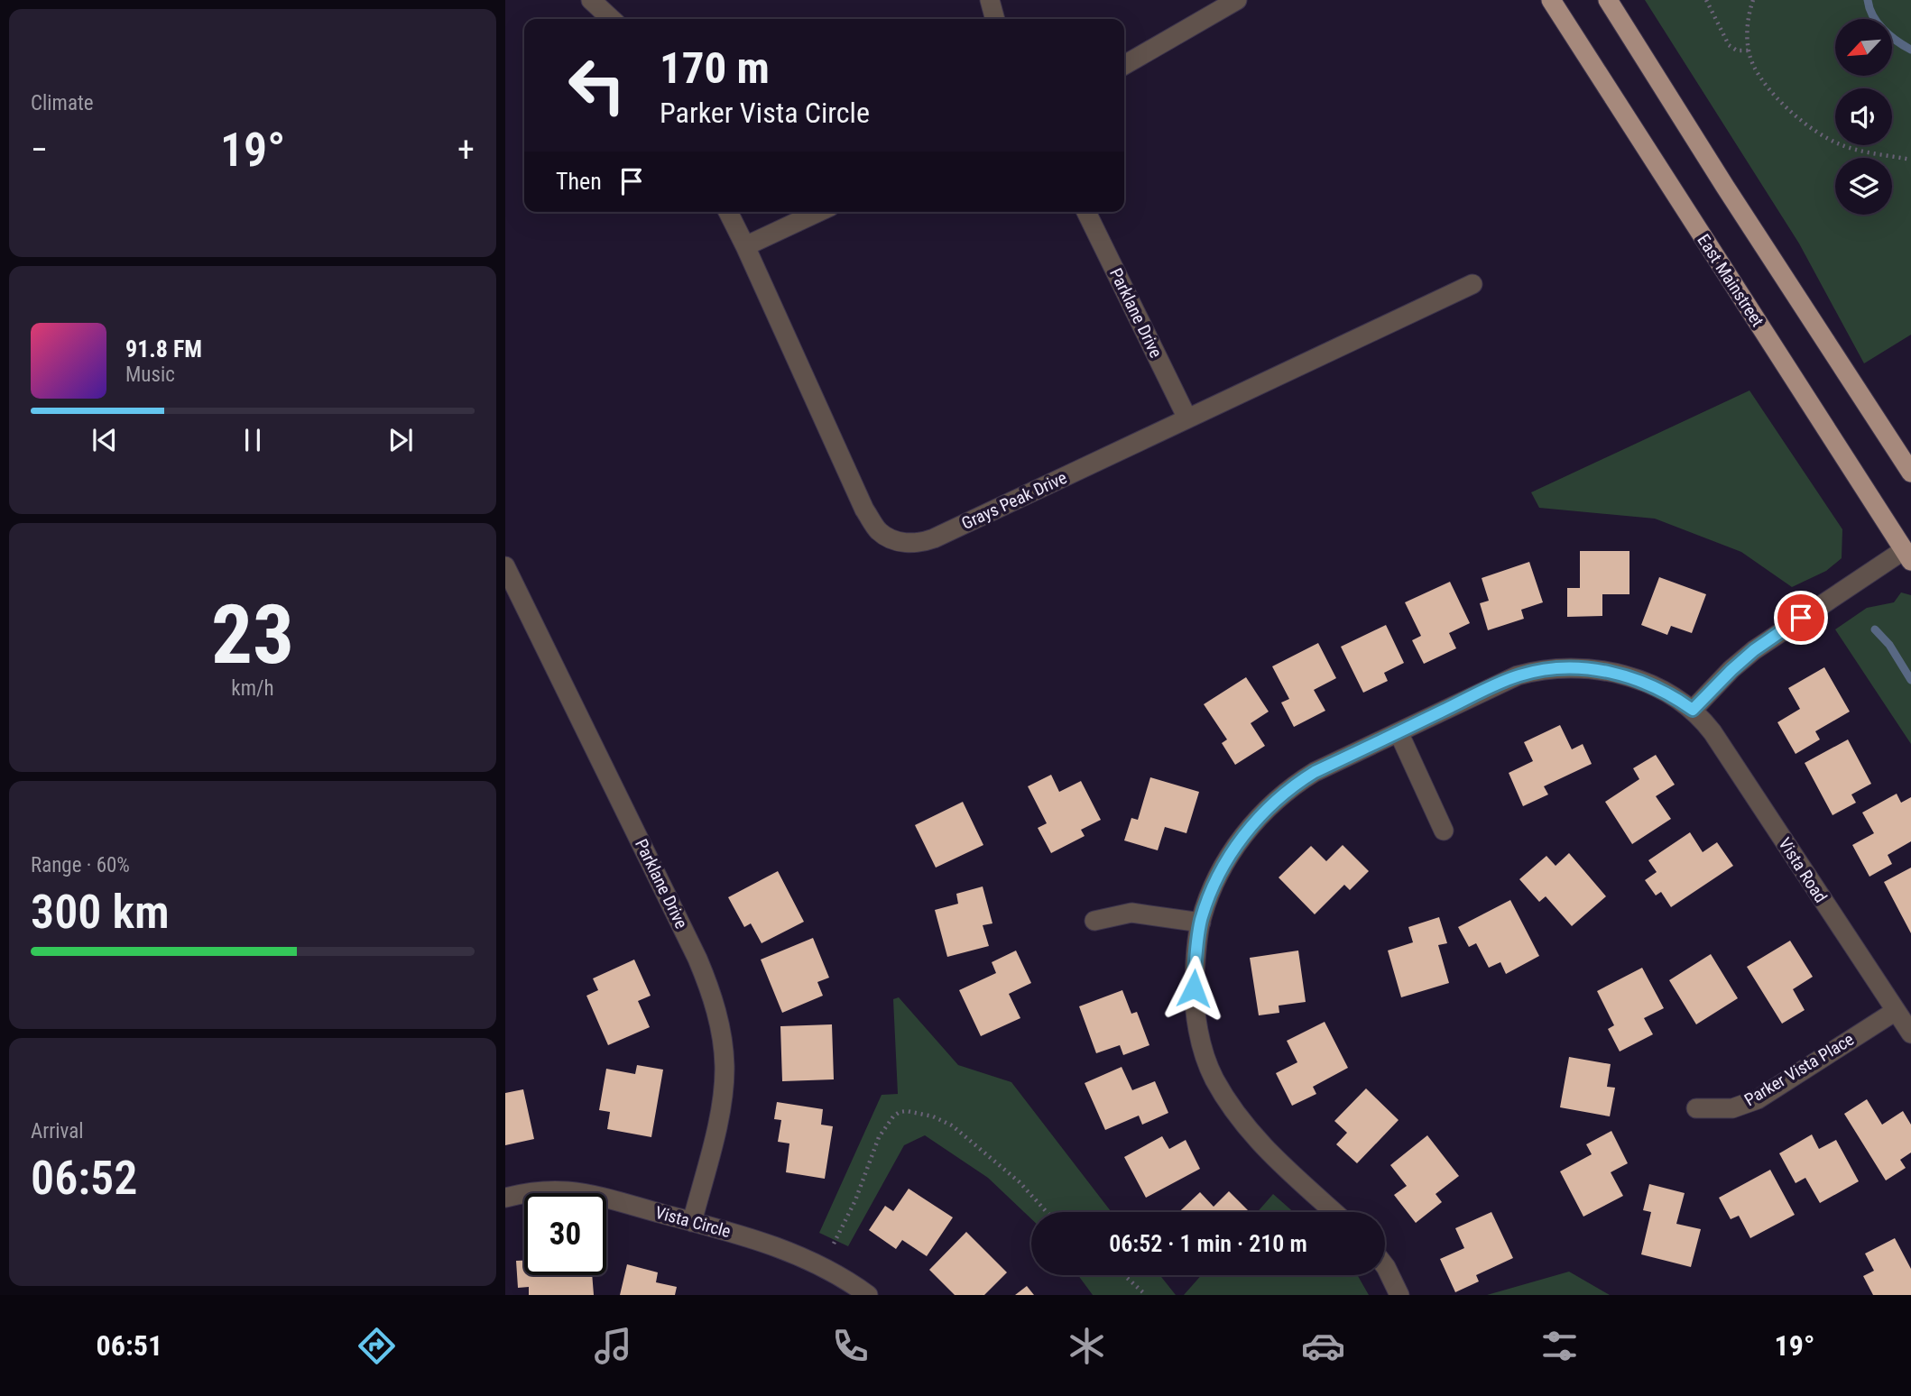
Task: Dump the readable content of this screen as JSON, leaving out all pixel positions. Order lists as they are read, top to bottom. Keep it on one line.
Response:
{"streets":{"main road":["East Mainstreet"],"street":["Parklane Drive","Grays Peak Drive","Vista Road","Parker Vista Place","Vista Circle"]},"crossings":[["Parklane Drive","Grays Peak Drive"],["Parklane Drive","Vista Circle"],["Vista Road","Parker Vista Place"]],"north":"bottom left","page":{"tile":["Climate",["23","km/h"],["Range · 60%","300 km"],["Arrival","06:52"]],"turn":["170 m","Parker Vista Circle"],"heat":["−","19°","+"],"then":"Then","song":["91.8 FM","Music"],"limit":"30","trip":"06:52 · 1 min · 210 m","tabs":["06:51","19°"]}}
